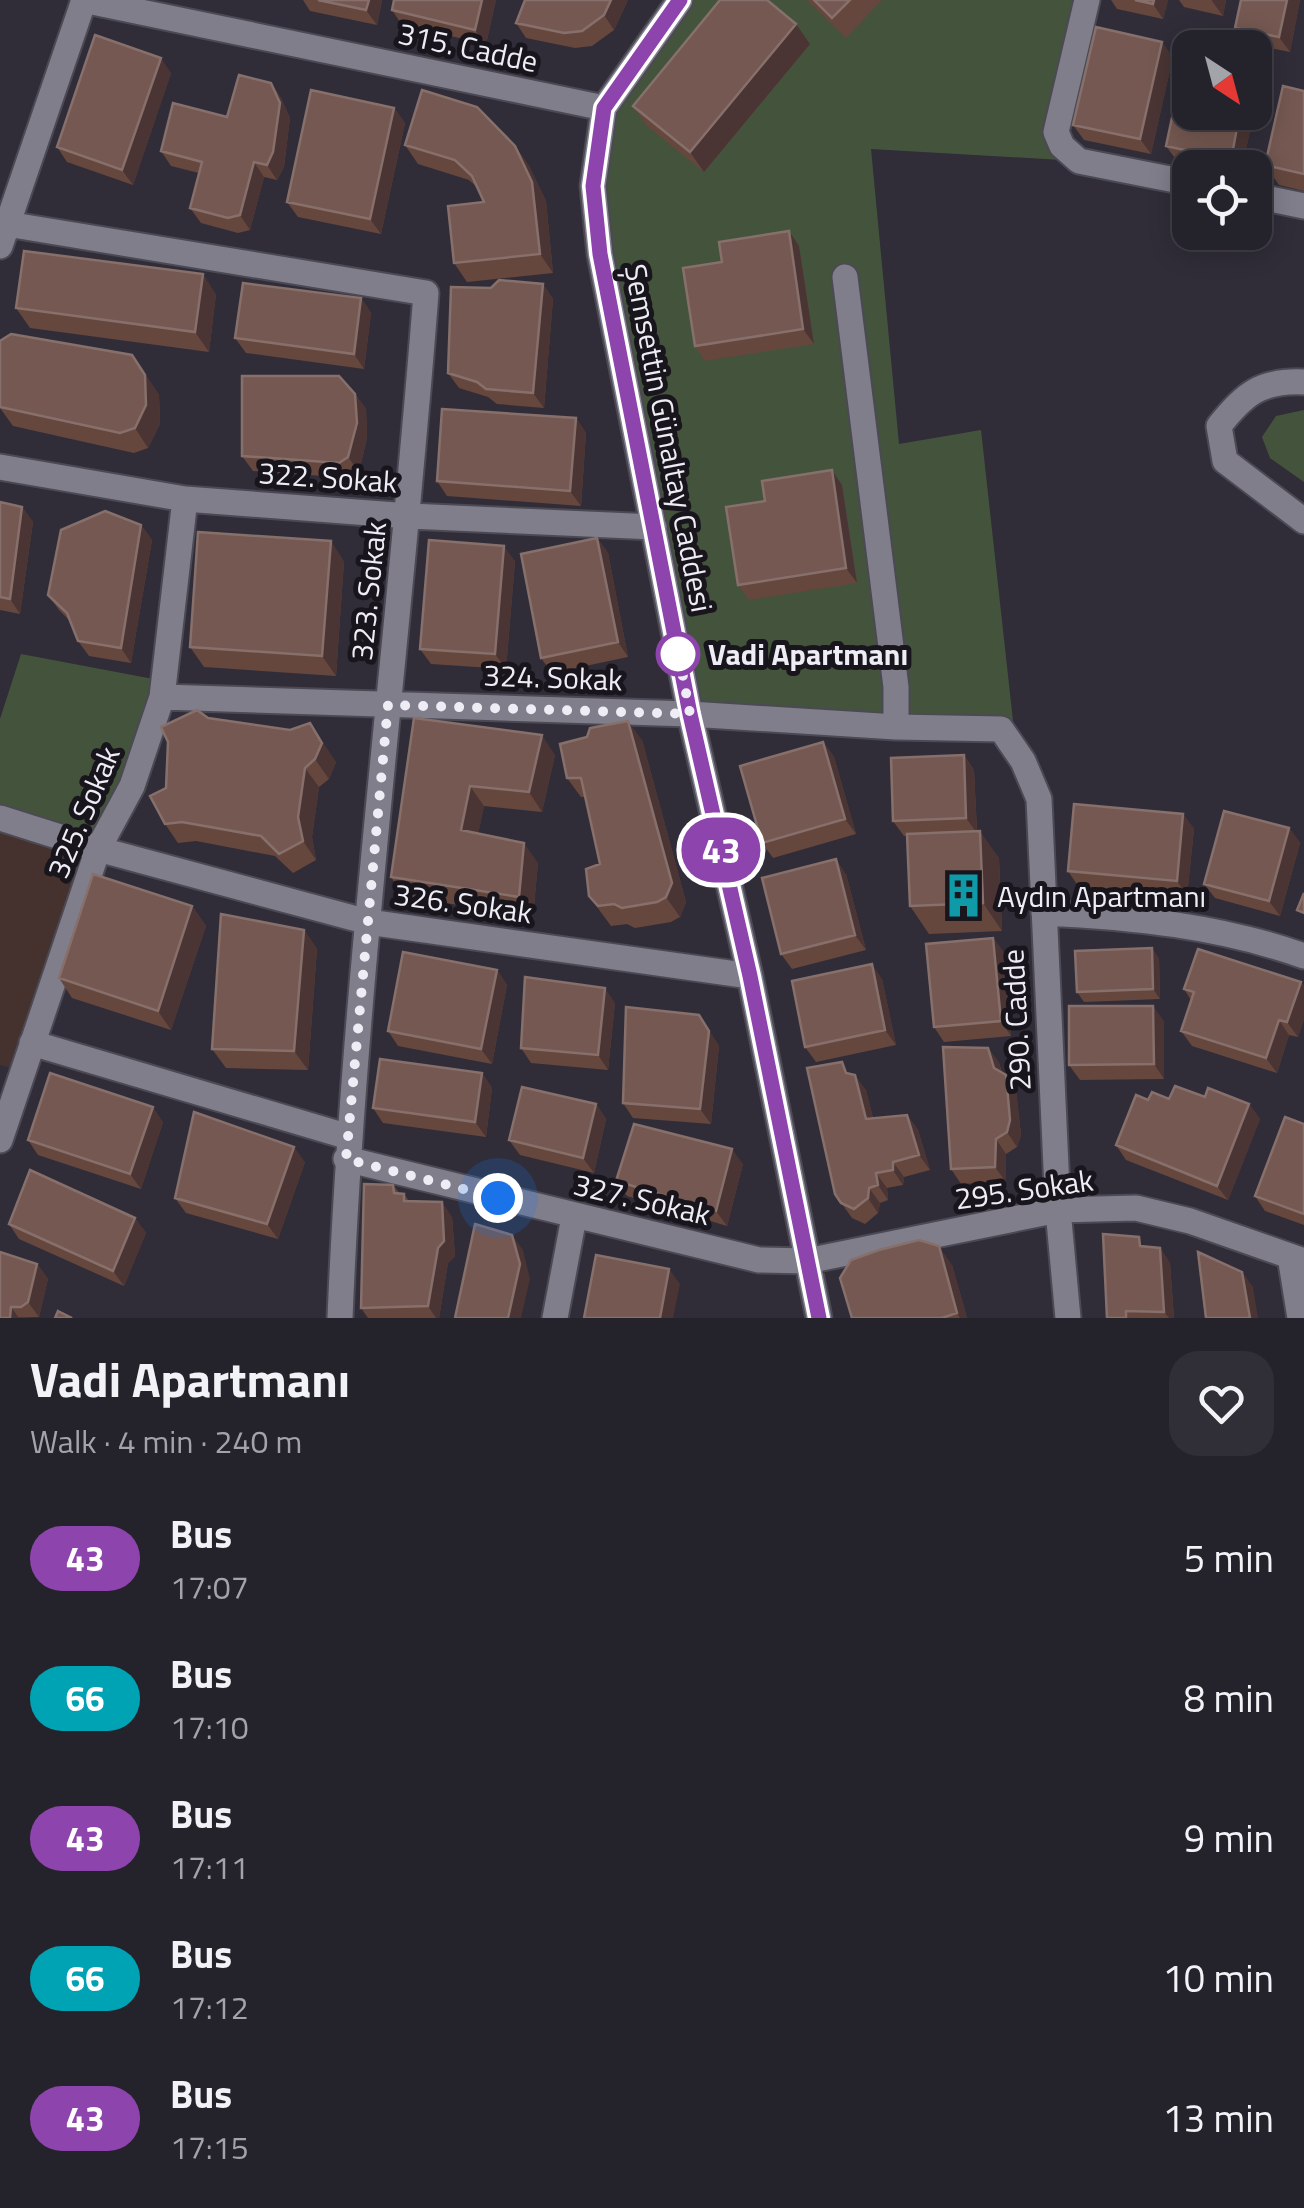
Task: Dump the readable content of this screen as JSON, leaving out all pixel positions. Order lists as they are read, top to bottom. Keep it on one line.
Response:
{"streets":{"street":["315. Cadde","Şemsettin Günaltay Caddesi","322. Sokak","323. Sokak","324. Sokak","325. Sokak","326. Sokak","290. Cadde","295. Sokak","327. Sokak"]},"crossings":[["315. Cadde","Şemsettin Günaltay Caddesi"],["Şemsettin Günaltay Caddesi","322. Sokak"],["Şemsettin Günaltay Caddesi","324. Sokak"],["Şemsettin Günaltay Caddesi","326. Sokak"],["Şemsettin Günaltay Caddesi","295. Sokak"],["Şemsettin Günaltay Caddesi","327. Sokak"],["322. Sokak","323. Sokak"],["322. Sokak","325. Sokak"],["323. Sokak","324. Sokak"],["323. Sokak","326. Sokak"],["323. Sokak","327. Sokak"],["324. Sokak","325. Sokak"],["324. Sokak","290. Cadde"],["325. Sokak","326. Sokak"],["325. Sokak","327. Sokak"],["290. Cadde","295. Sokak"],["295. Sokak","327. Sokak"]],"places":{"other":["Vadi Apartmanı"],"building":["Aydın Apartmanı"]},"lines":["bus line 43"],"north":"bottom right","page":{"on_map":"43","heading":["Vadi Apartmanı","Walk · 4 min · 240 m"],"list":[{"mark":"43","name":"Bus","note":"17:07","value":"5 min"},{"mark":"66","name":"Bus","note":"17:10","value":"8 min"},{"mark":"43","name":"Bus","note":"17:11","value":"9 min"},{"mark":"66","name":"Bus","note":"17:12","value":"10 min"},{"mark":"43","name":"Bus","note":"17:15","value":"13 min"}]}}
